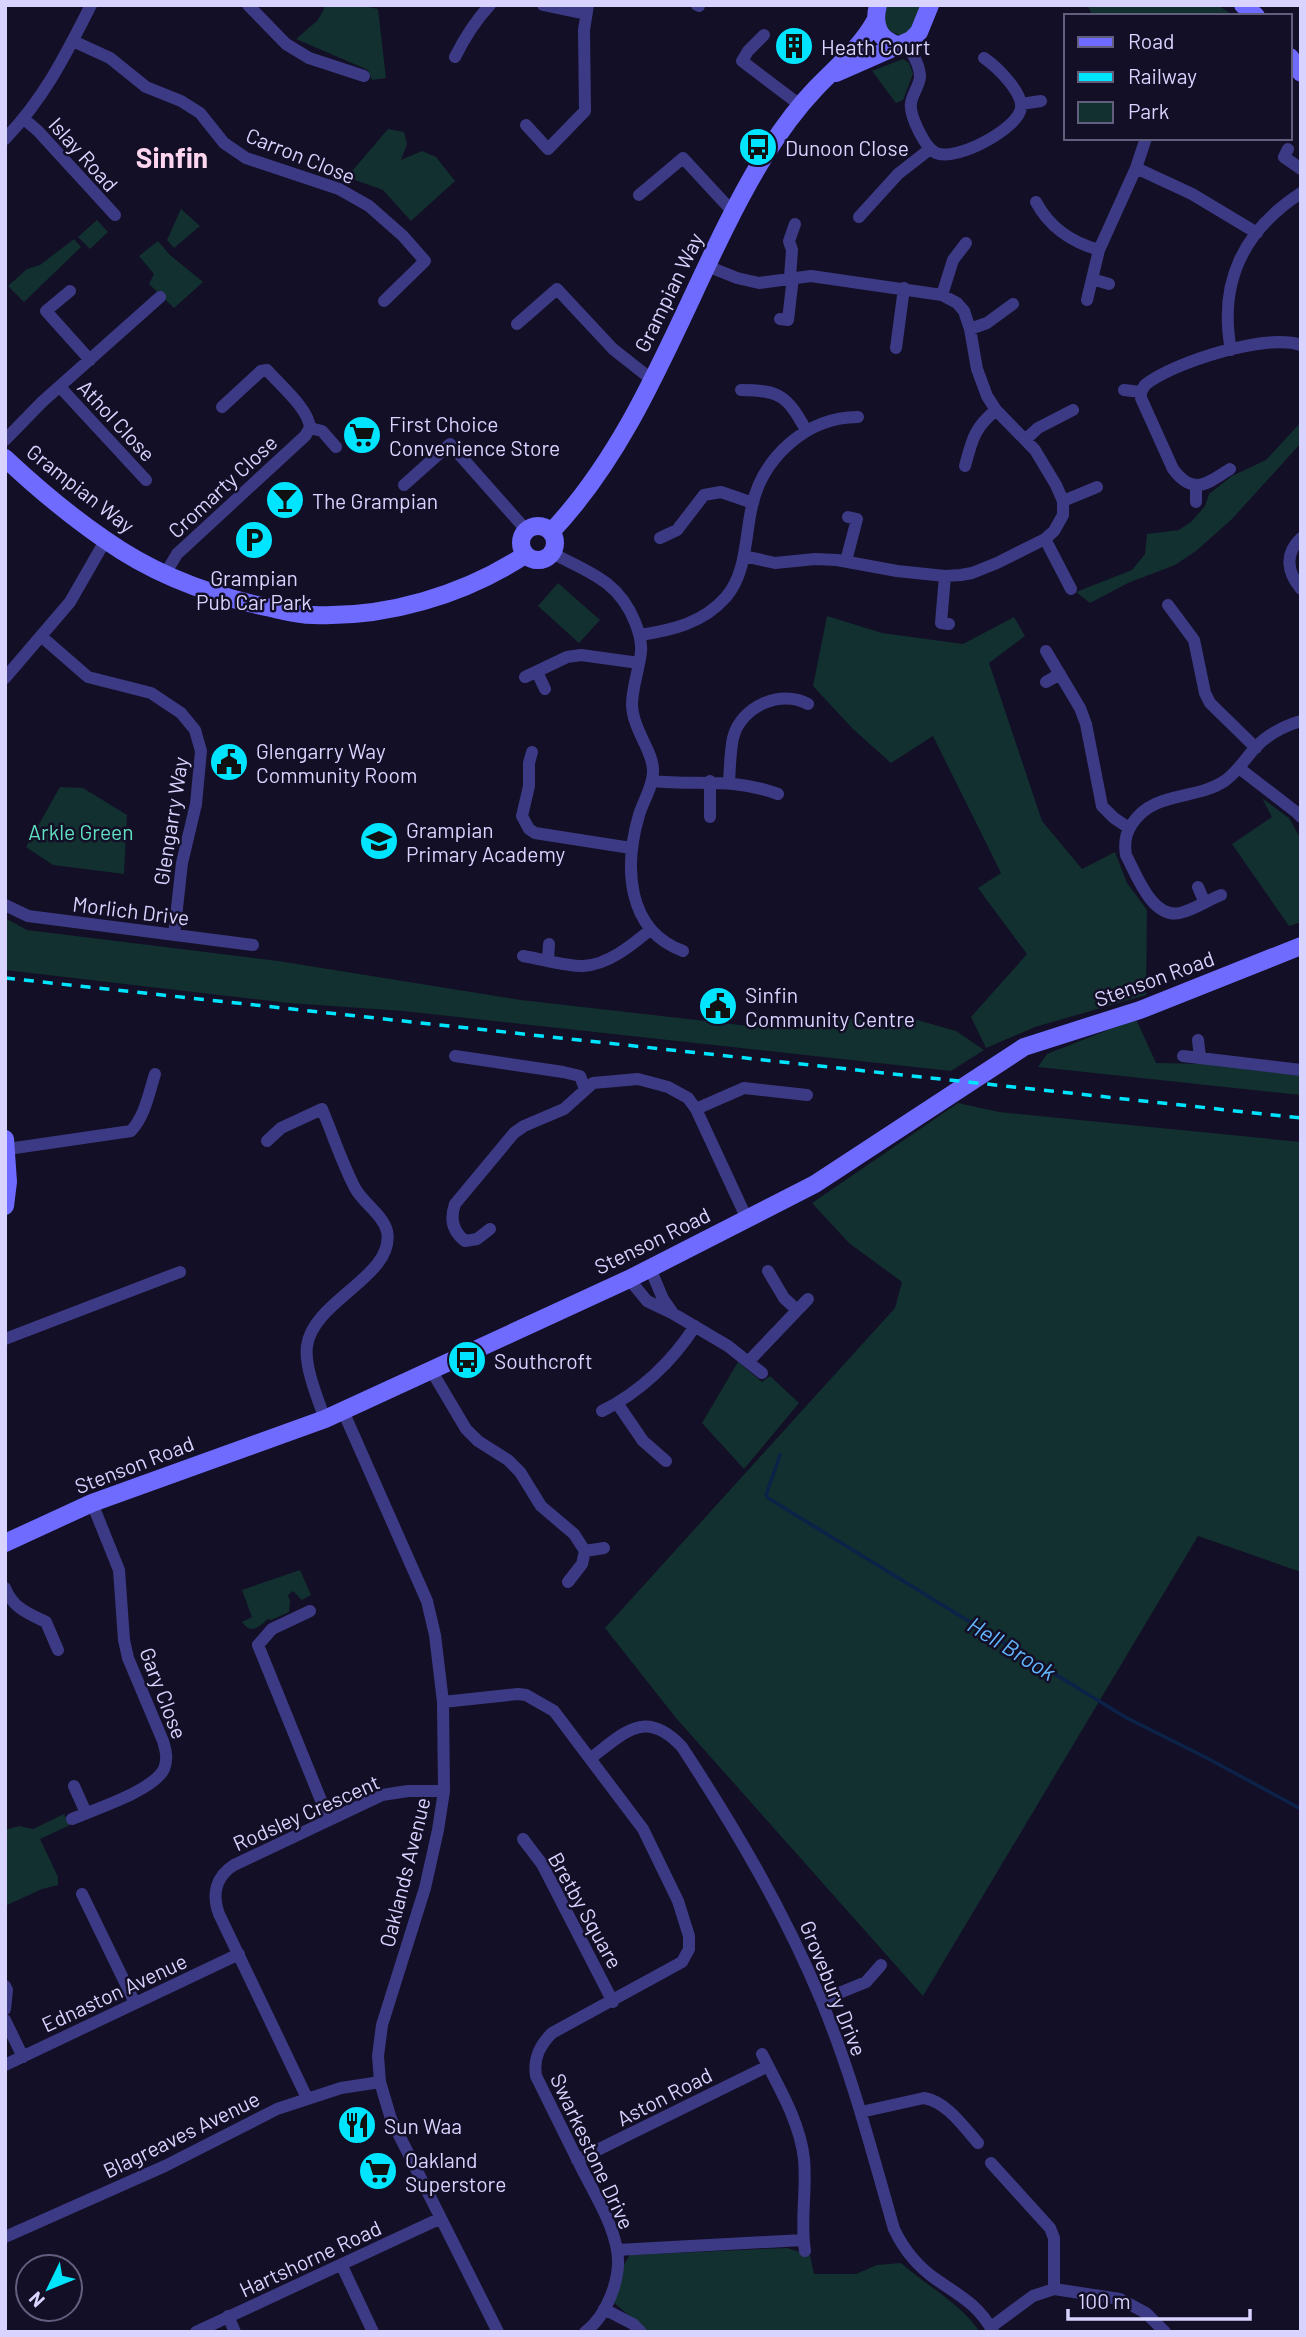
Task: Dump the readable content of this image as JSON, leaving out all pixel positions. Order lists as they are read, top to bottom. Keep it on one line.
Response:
{"streets":{"street":["Islay Road","Carron Close","Grampian Way","Athol Close","Cromarty Close","Glengarry Way","Morlich Drive","Stenson Road","Gary Close","Rodsley Crescent","Oaklands Avenue","Bretby Square","Grovebury Drive","Ednaston Avenue","Aston Road","Blagreaves Avenue","Swarkestone Drive","Hartshorne Road"]},"crossings":[["Islay Road","Carron Close"],["Grampian Way","Cromarty Close"],["Glengarry Way","Morlich Drive"],["Stenson Road","Gary Close"],["Stenson Road","Oaklands Avenue"],["Rodsley Crescent","Oaklands Avenue"],["Rodsley Crescent","Ednaston Avenue"],["Rodsley Crescent","Blagreaves Avenue"],["Oaklands Avenue","Blagreaves Avenue"],["Oaklands Avenue","Swarkestone Drive"],["Oaklands Avenue","Hartshorne Road"],["Bretby Square","Swarkestone Drive"],["Grovebury Drive","Swarkestone Drive"],["Aston Road","Swarkestone Drive"]],"districts":["Sinfin"],"water":["Hell Brook"],"parks":["Arkle Green"],"places":{"building":["Heath Court"],"bus stop":["Dunoon Close","Southcroft"],"supermarket":["First Choice Convenience Store","Oakland Superstore"],"bar":["The Grampian"],"parking":["Grampian Pub Car Park"],"public building":["Glengarry Way Community Room","Sinfin Community Centre"],"school or university":["Grampian Primary Academy"],"restaurant":["Sun Waa"]},"legend":["Road","Railway","Park"],"scale_bar":"100 m","north":"bottom left"}
